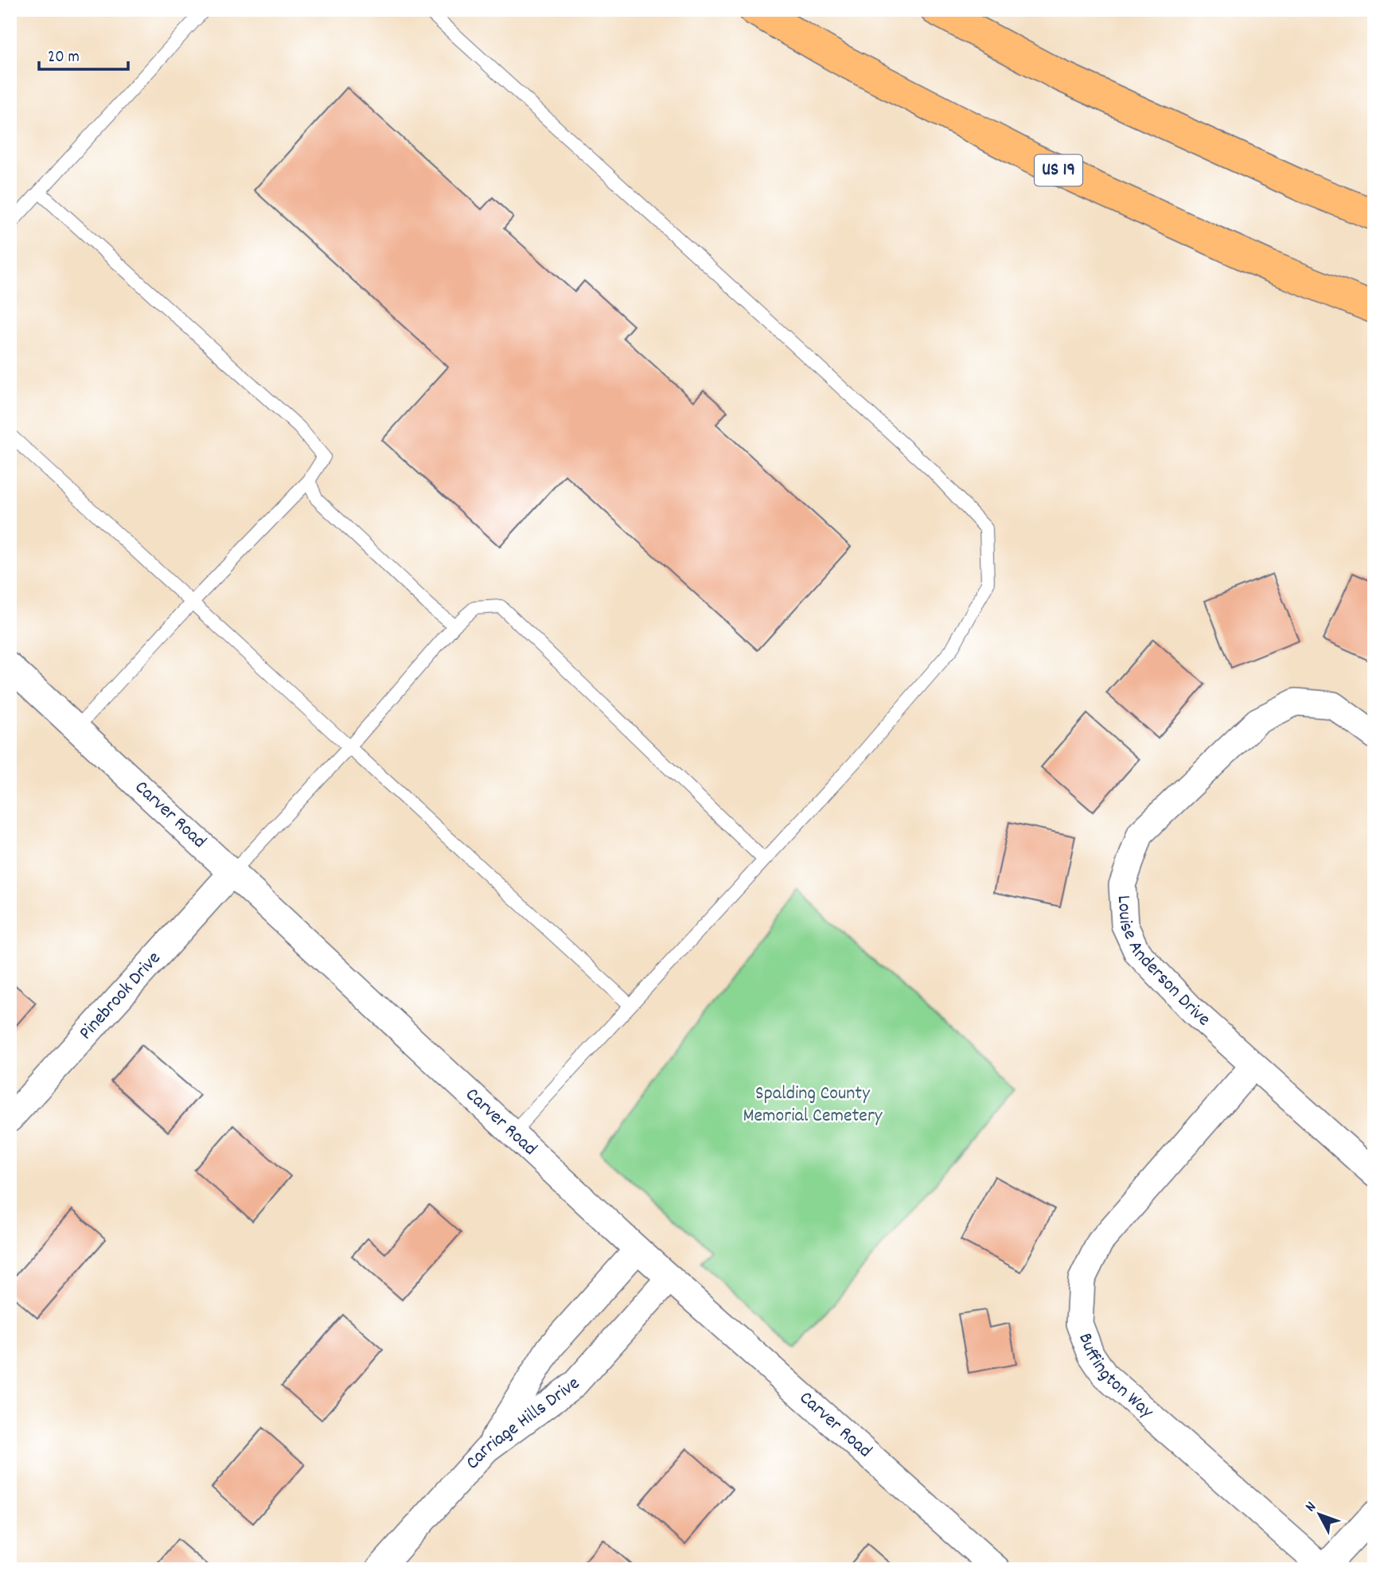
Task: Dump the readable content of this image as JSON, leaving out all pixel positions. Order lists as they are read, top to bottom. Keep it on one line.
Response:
{"streets":{"highway":["US 19"],"street":["Carver Road","Louise Anderson Drive","Pinebrook Drive","Buffington Way","Carriage Hills Drive"]},"crossings":[["Carver Road","Pinebrook Drive"],["Carver Road","Carriage Hills Drive"],["Louise Anderson Drive","Buffington Way"]],"parks":["Spalding County Memorial Cemetery"],"scale_bar":"20 m","north":"top left"}
